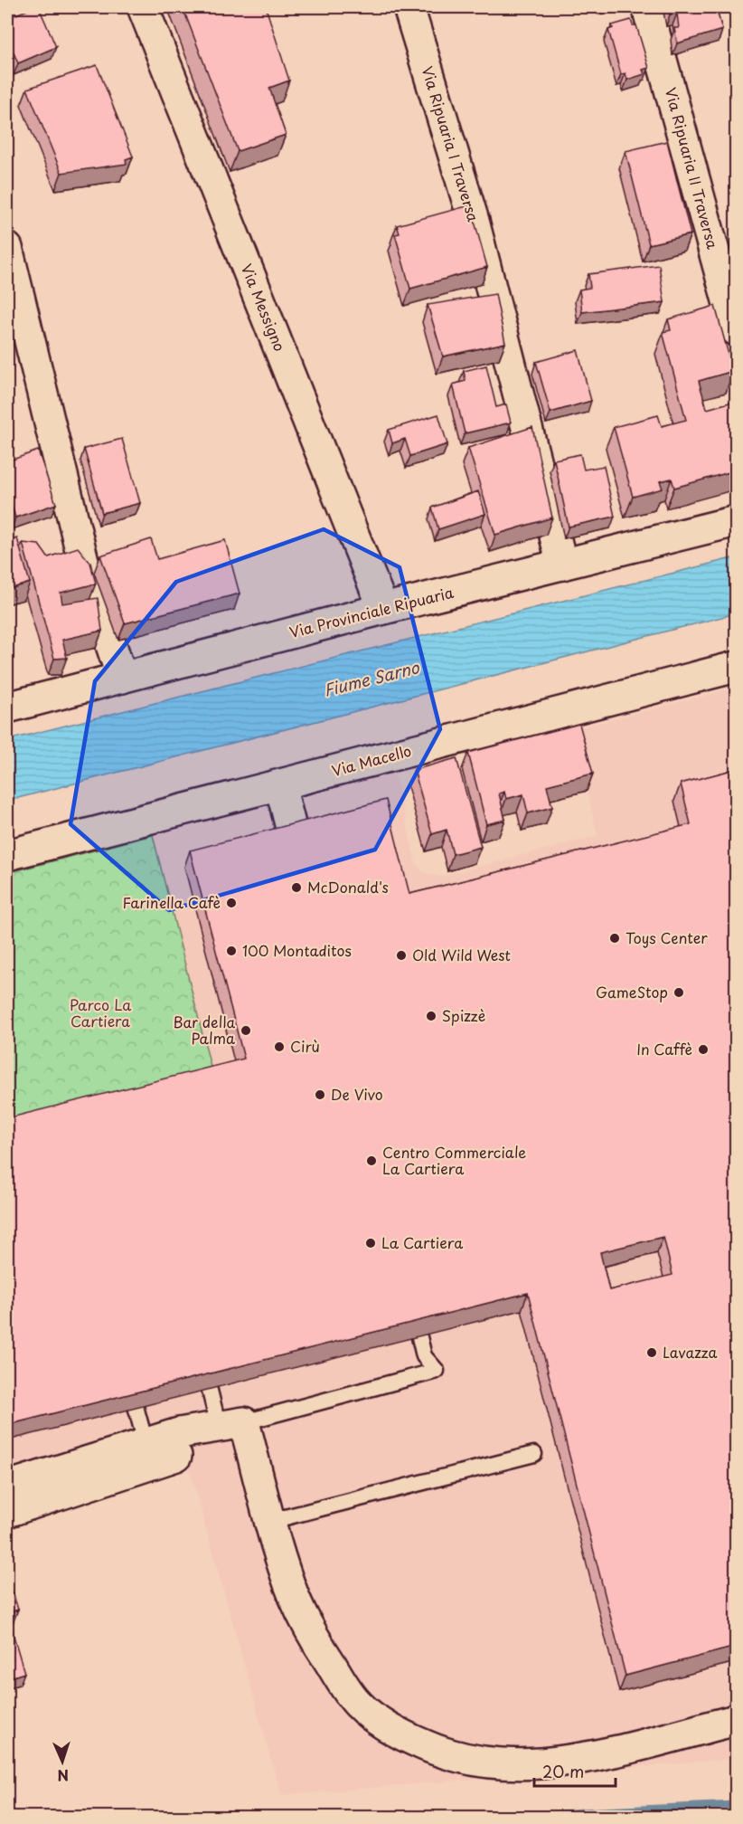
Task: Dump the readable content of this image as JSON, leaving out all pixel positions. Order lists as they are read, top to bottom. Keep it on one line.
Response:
{"streets":{"street":["Via Ripuaria I Traversa","Via Ripuaria II Traversa","Via Messigno","Via Provinciale Ripuaria","Via Macello"]},"crossings":[["Via Ripuaria I Traversa","Via Provinciale Ripuaria"],["Via Messigno","Via Provinciale Ripuaria"]],"water":["Fiume Sarno"],"parks":["Parco La Cartiera"],"places":["McDonald's","Farinella Cafè","Toys Center","100 Montaditos","Old Wild West","GameStop","Spizzè","Bar della Palma","Cirù","In Caffè","De Vivo","Centro Commerciale La Cartiera","La Cartiera","Lavazza"],"scale_bar":"20 m","north":"bottom"}
